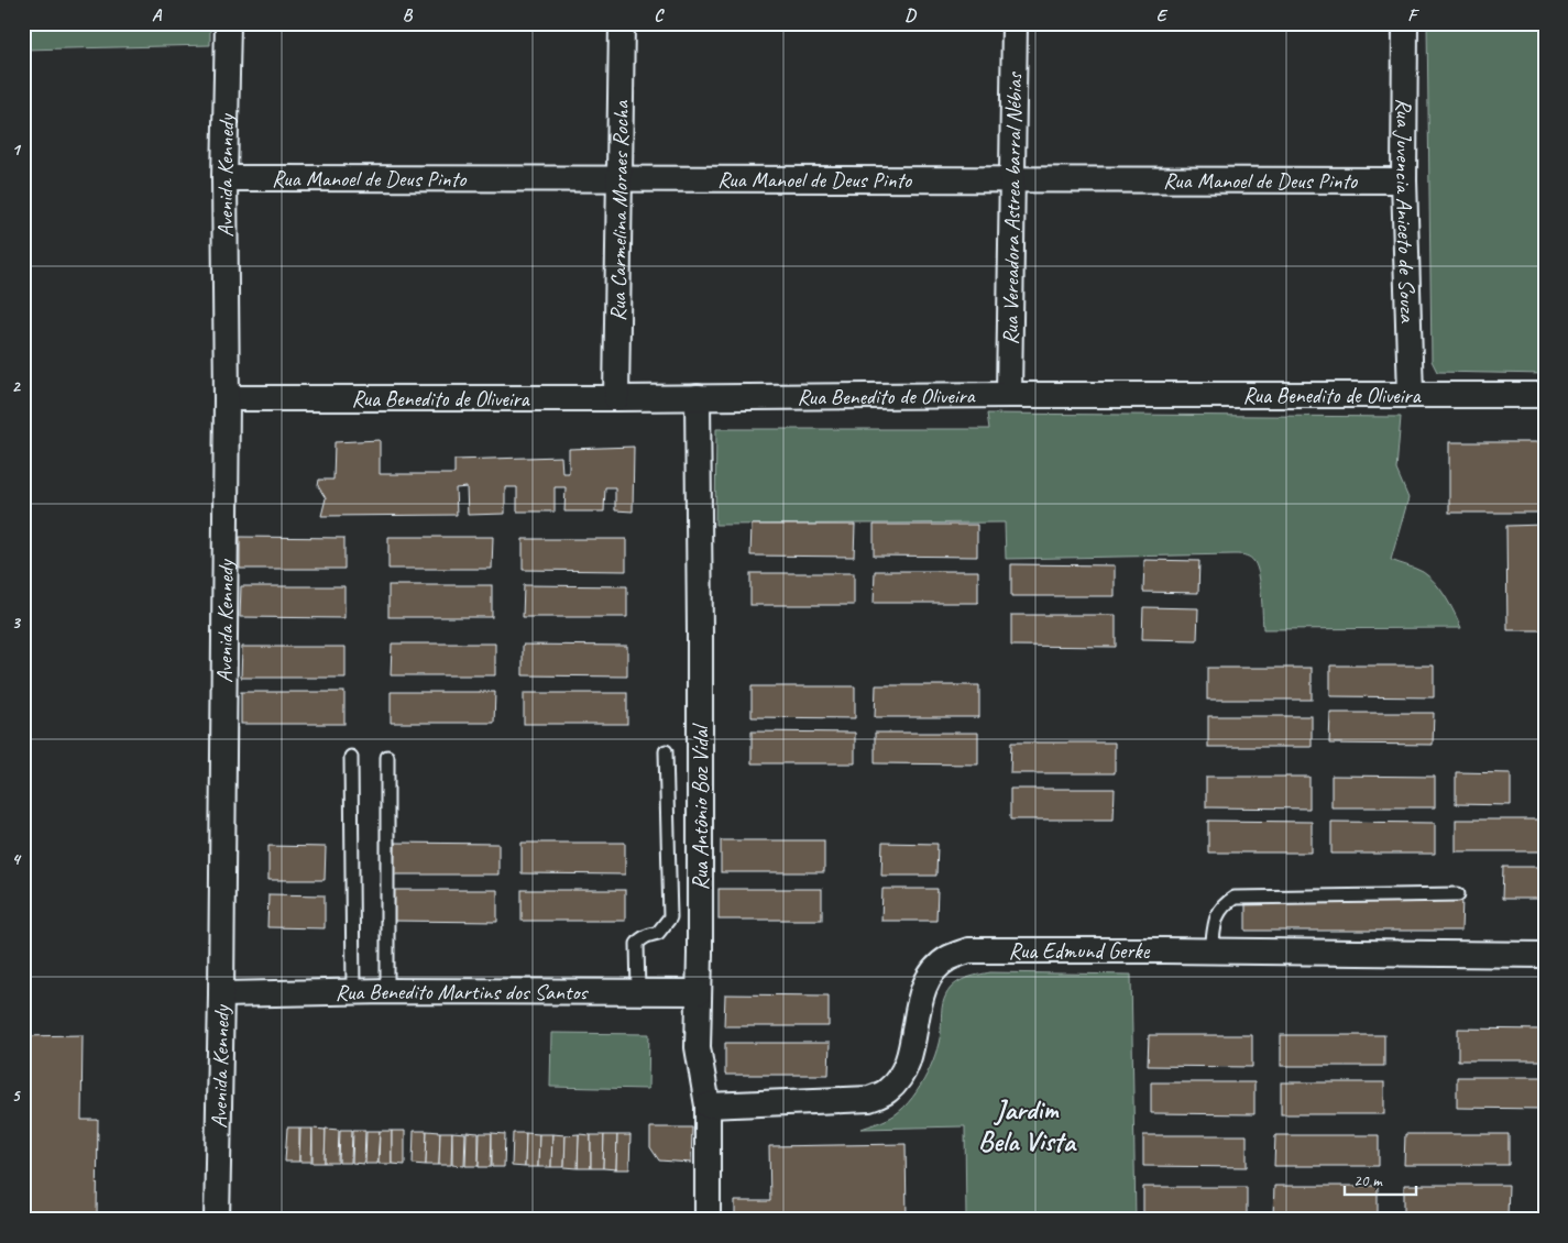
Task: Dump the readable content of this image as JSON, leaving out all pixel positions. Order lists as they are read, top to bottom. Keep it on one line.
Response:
{"streets":{"street":["Avenida Kennedy","Rua Manoel de Deus Pinto","Rua Vereadora Astrea barral Nébias","Rua Juvencia Aniceto de Souza","Rua Carmelina Moraes Rocha","Rua Benedito de Oliveira","Rua Antônio Boz Vidal","Rua Edmund Gerke","Rua Benedito Martins dos Santos"]},"crossings":[["Avenida Kennedy","Rua Manoel de Deus Pinto"],["Avenida Kennedy","Rua Benedito de Oliveira"],["Avenida Kennedy","Rua Benedito Martins dos Santos"],["Rua Manoel de Deus Pinto","Rua Vereadora Astrea barral Nébias"],["Rua Manoel de Deus Pinto","Rua Juvencia Aniceto de Souza"],["Rua Manoel de Deus Pinto","Rua Carmelina Moraes Rocha"],["Rua Vereadora Astrea barral Nébias","Rua Benedito de Oliveira"],["Rua Juvencia Aniceto de Souza","Rua Benedito de Oliveira"],["Rua Carmelina Moraes Rocha","Rua Benedito de Oliveira"],["Rua Benedito de Oliveira","Rua Antônio Boz Vidal"],["Rua Antônio Boz Vidal","Rua Edmund Gerke"],["Rua Antônio Boz Vidal","Rua Benedito Martins dos Santos"]],"districts":["Jardim Bela Vista"],"scale_bar":"20 m","grid":{"columns":["A","B","C","D","E","F"],"rows":["1","2","3","4","5"]}}
